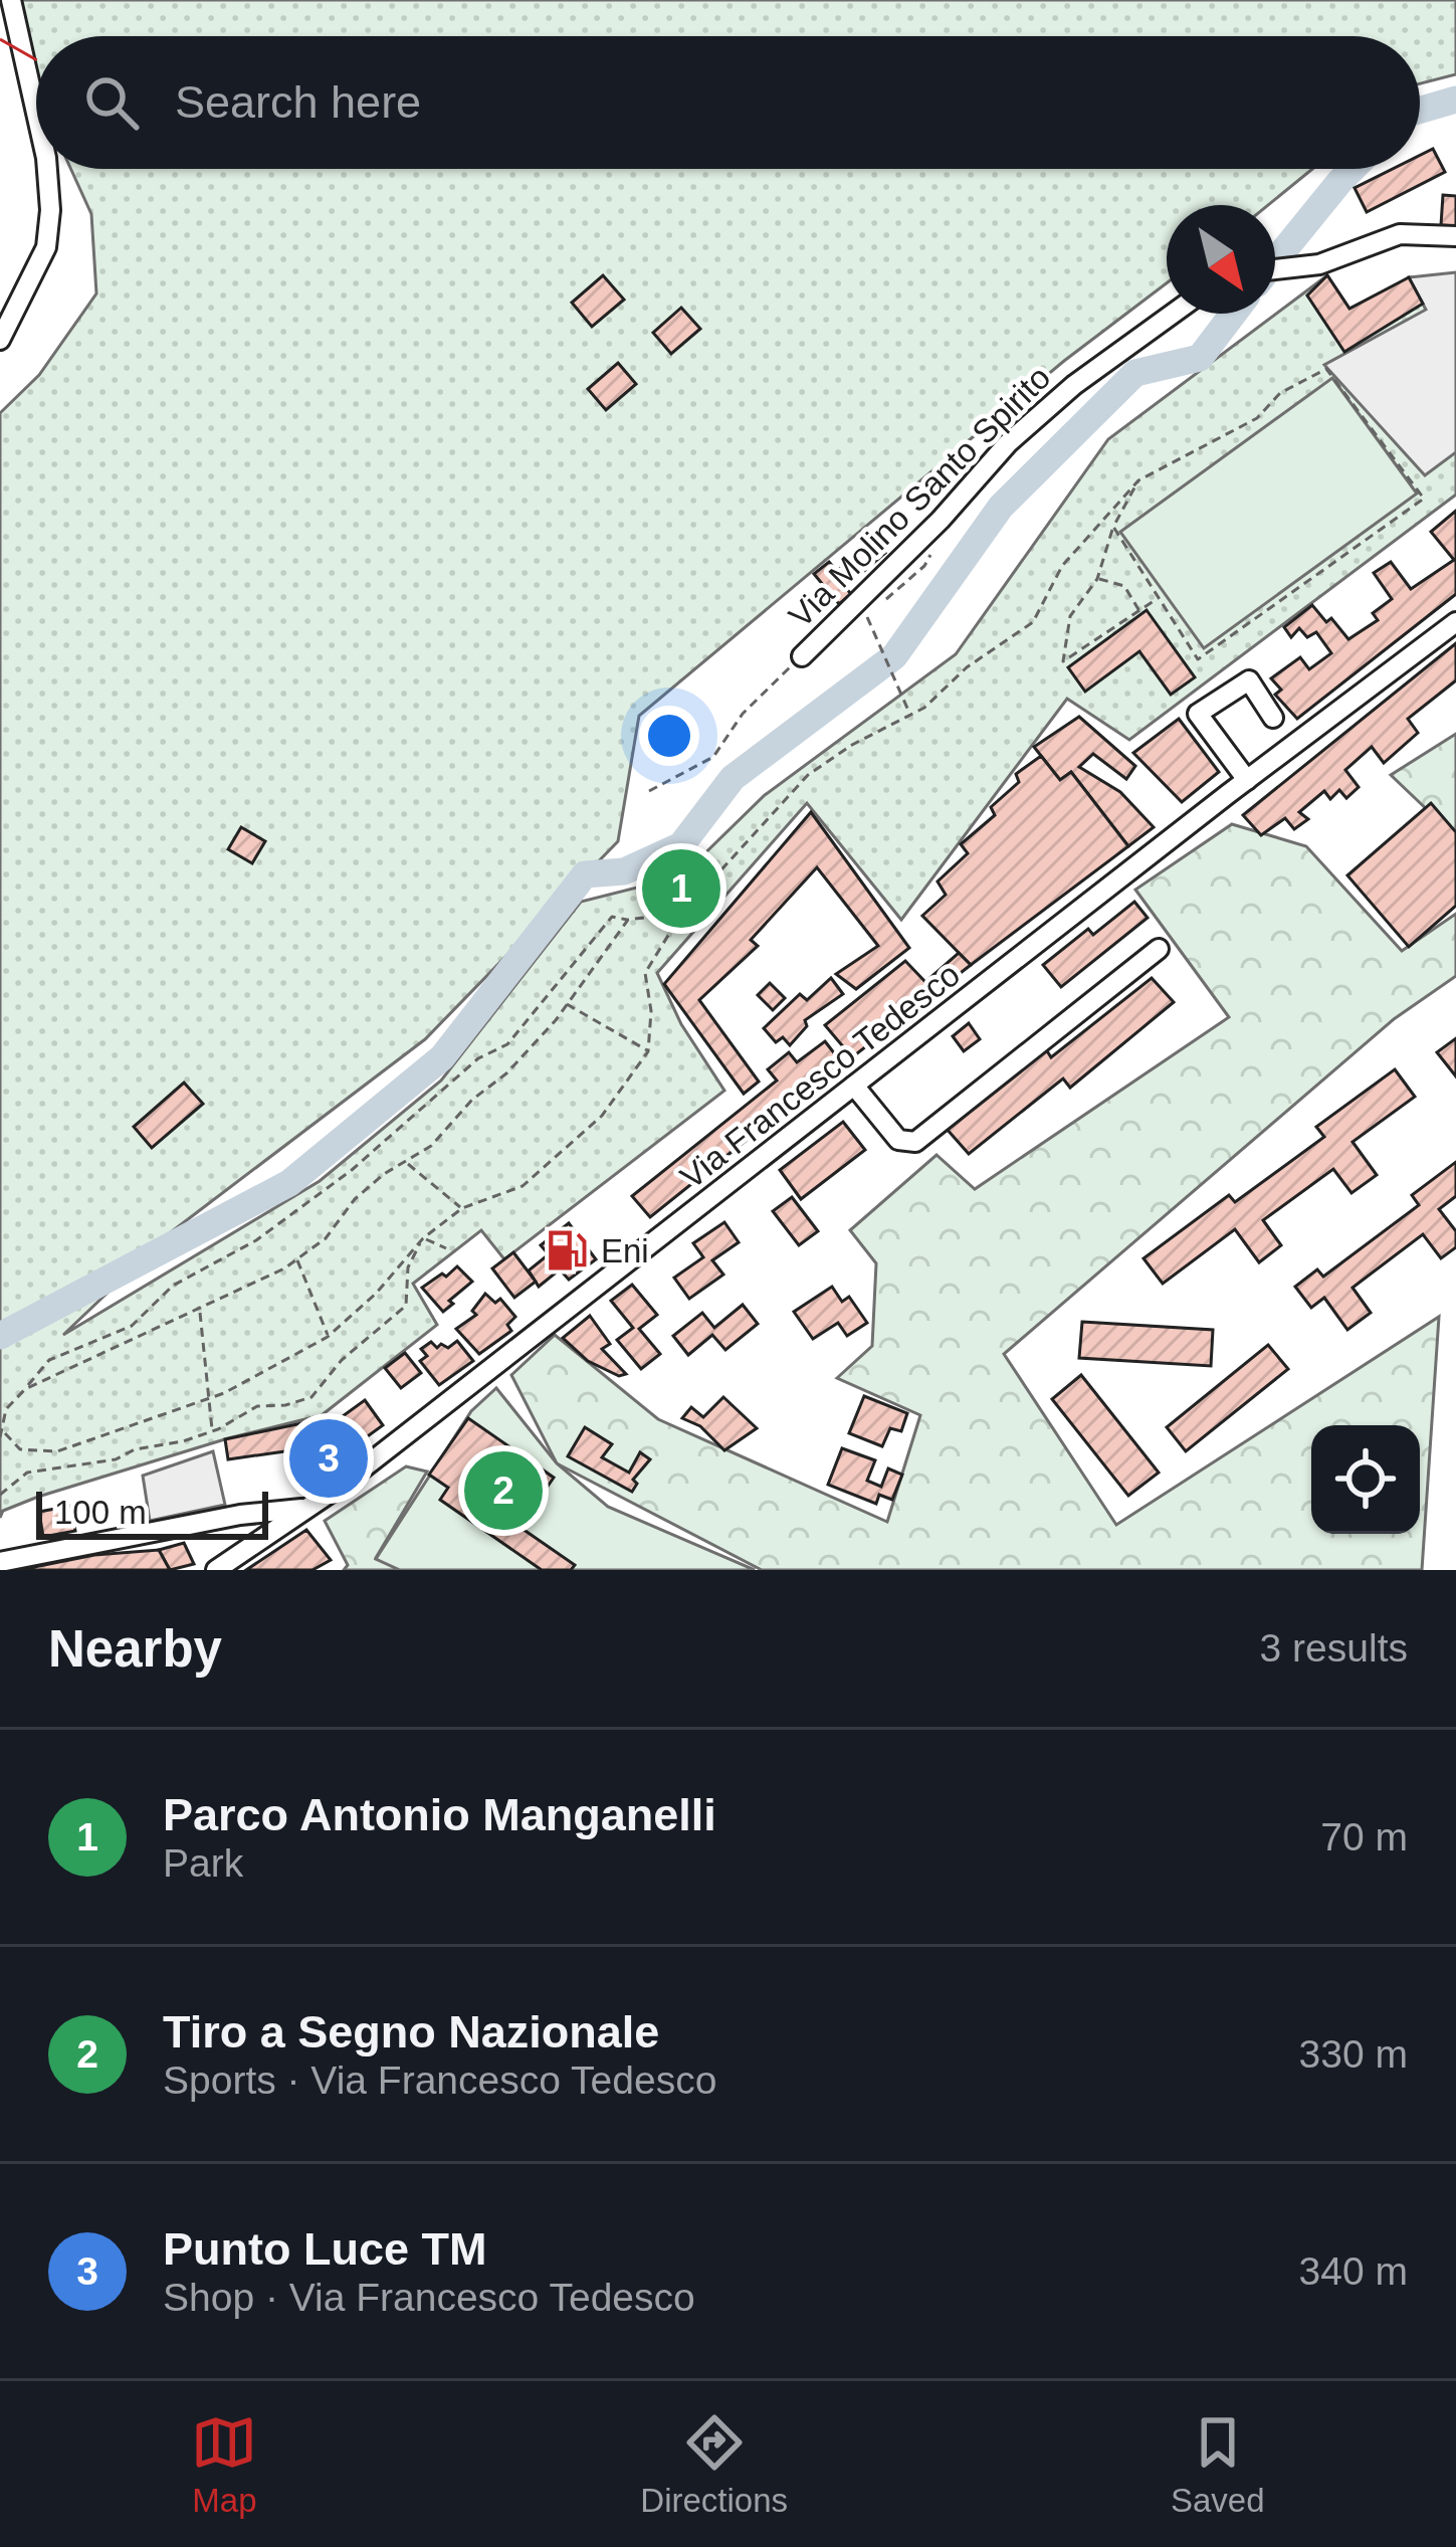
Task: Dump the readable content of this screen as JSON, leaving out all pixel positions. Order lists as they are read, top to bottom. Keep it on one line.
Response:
{"streets":{"street":["Via Molino Santo Spirito","Via Francesco Tedesco"]},"places":{"fuel station":["Eni"]},"scale_bar":"100 m","north":"bottom right","page":{"search":"Search here","pins":["1","3","2"],"scale":"100 m","heading":["Nearby","3 results"],"list":[{"mark":"1","name":"Parco Antonio Manganelli","note":"Park","value":"70 m"},{"mark":"2","name":"Tiro a Segno Nazionale","note":"Sports · Via Francesco Tedesco","value":"330 m"},{"mark":"3","name":"Punto Luce TM","note":"Shop · Via Francesco Tedesco","value":"340 m"}],"nav":["Map","Directions","Saved"]}}
